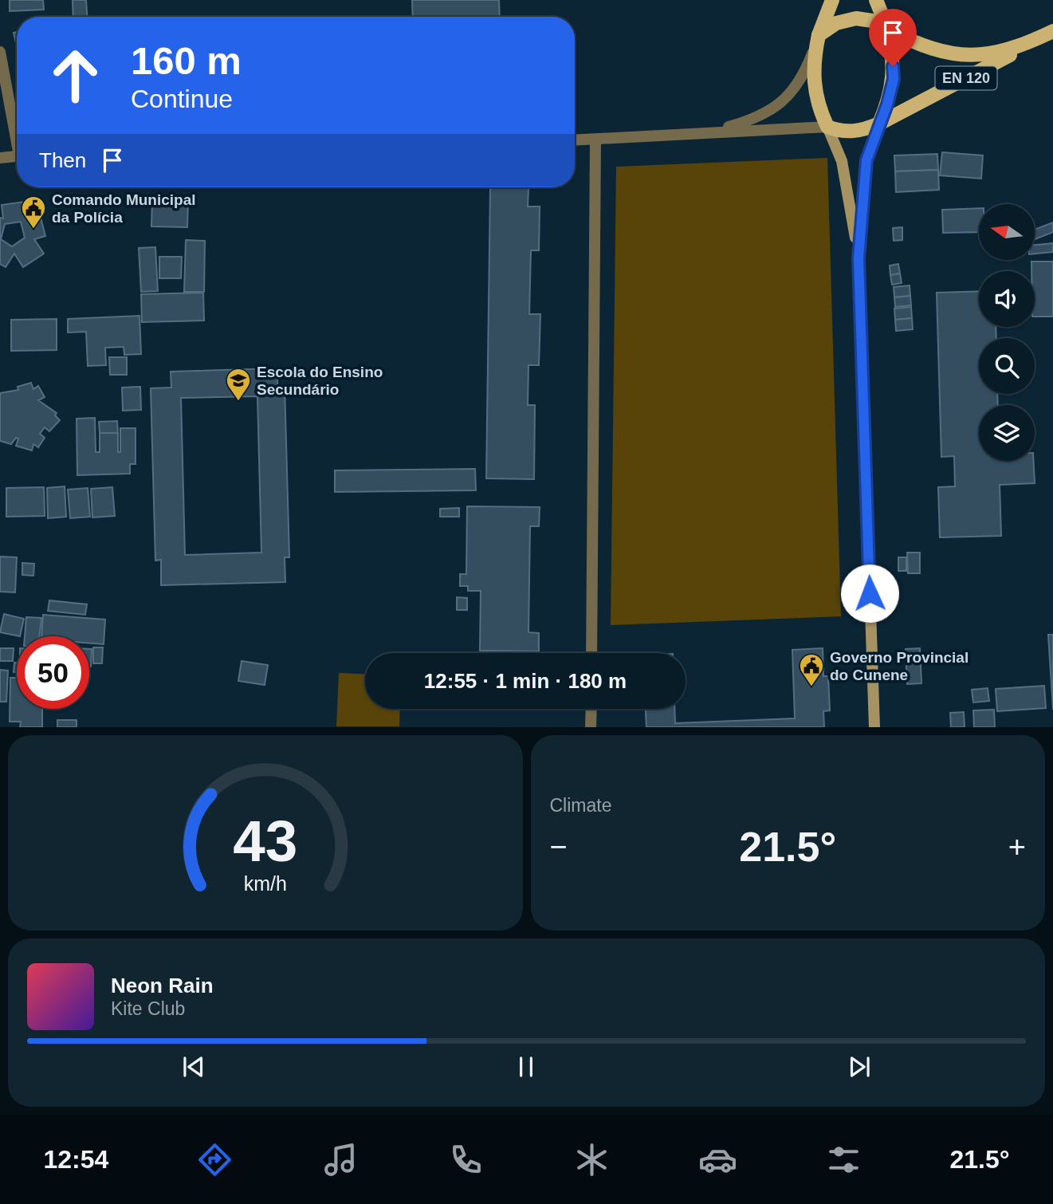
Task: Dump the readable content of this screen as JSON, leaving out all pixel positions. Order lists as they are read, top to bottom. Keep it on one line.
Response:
{"streets":{"main road":["EN 120"]},"places":{"public building":["Comando Municipal da Polícia","Governo Provincial do Cunene"],"school or university":["Escola do Ensino Secundário"]},"north":"left","page":{"turn":["160 m","Continue"],"then":"Then","limit":"50","trip":"12:55 · 1 min · 180 m","tile":"Climate","heat":["−","21.5°","+"],"song":["Neon Rain","Kite Club"],"tabs":["12:54","21.5°"],"gauge":["43","km/h"]}}
